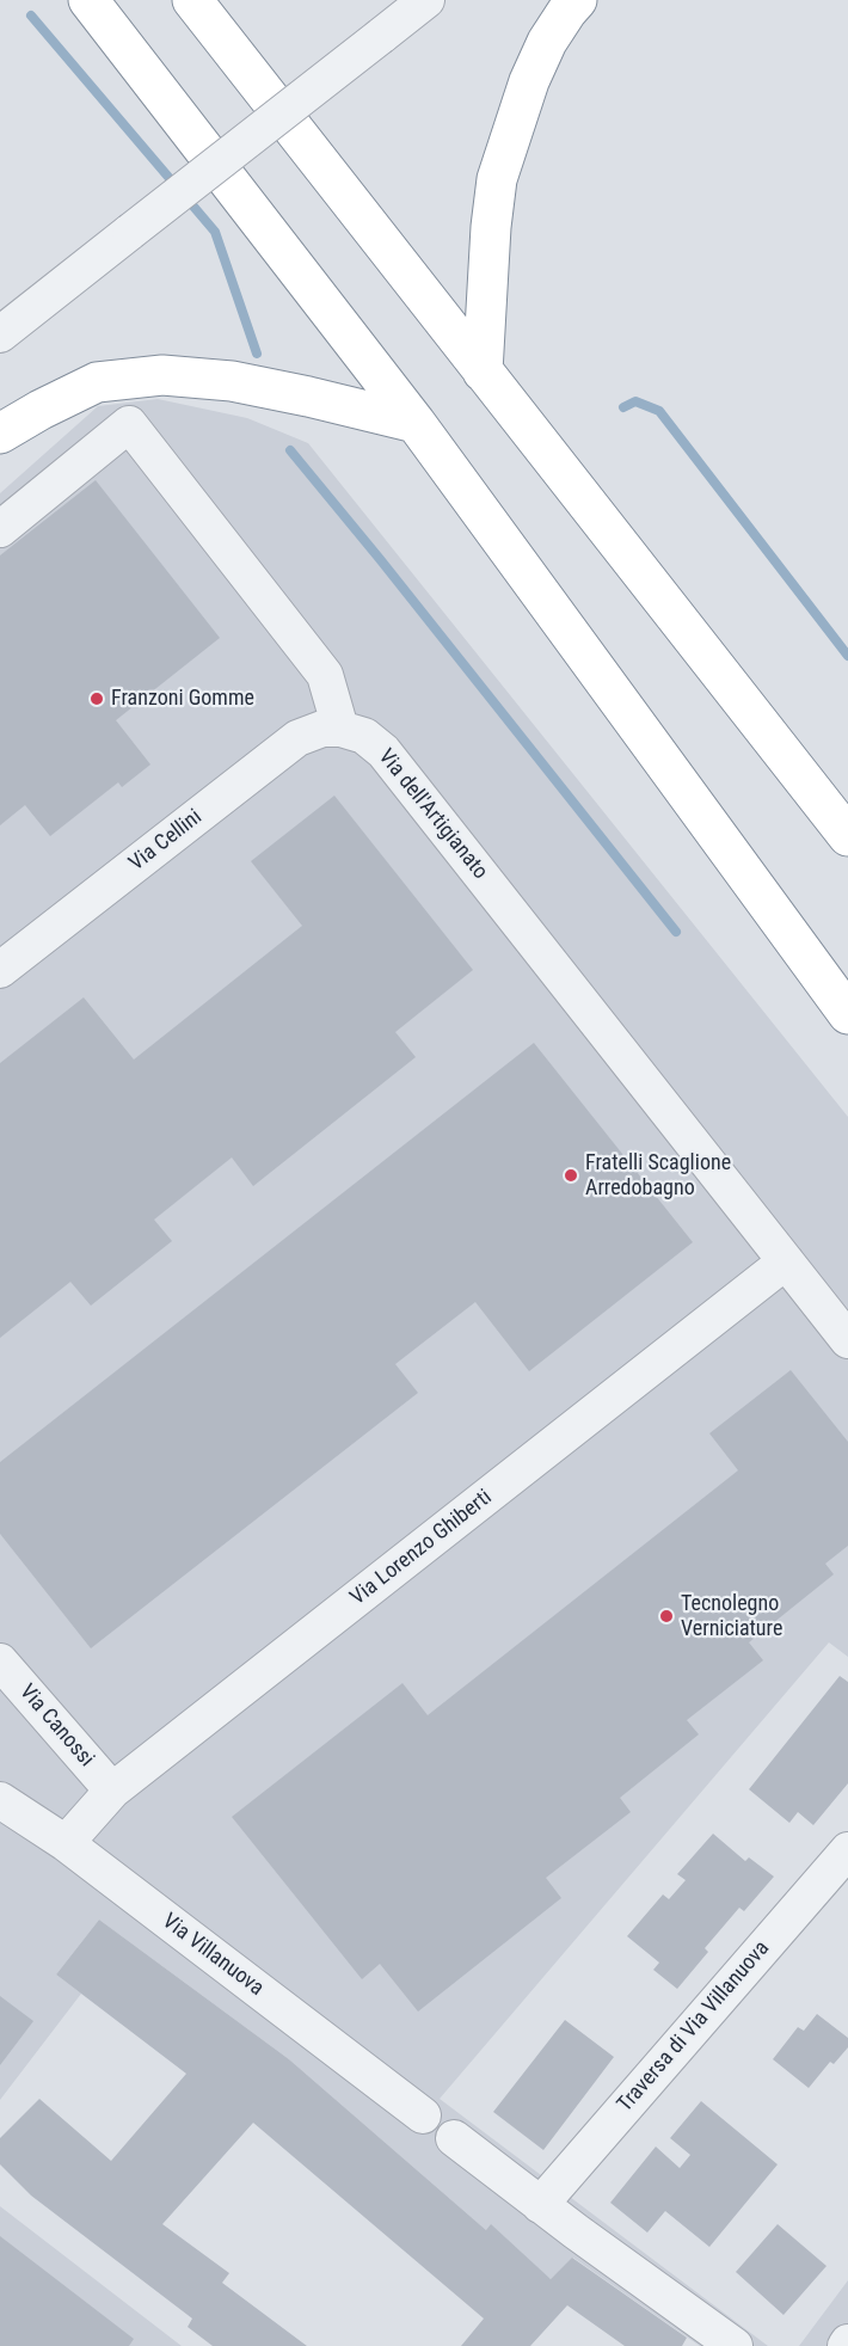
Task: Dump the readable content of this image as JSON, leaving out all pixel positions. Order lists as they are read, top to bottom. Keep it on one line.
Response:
{"streets":{"street":["Via dell'Artigianato","Via Cellini","Via Lorenzo Ghiberti","Via Canossi","Via Villanuova","Traversa di Via Villanuova"]},"crossings":[["Via dell'Artigianato","Via Cellini"],["Via dell'Artigianato","Via Lorenzo Ghiberti"],["Via Lorenzo Ghiberti","Via Canossi"],["Via Lorenzo Ghiberti","Via Villanuova"]],"places":["Franzoni Gomme","Fratelli Scaglione Arredobagno","Tecnolegno Verniciature"]}
